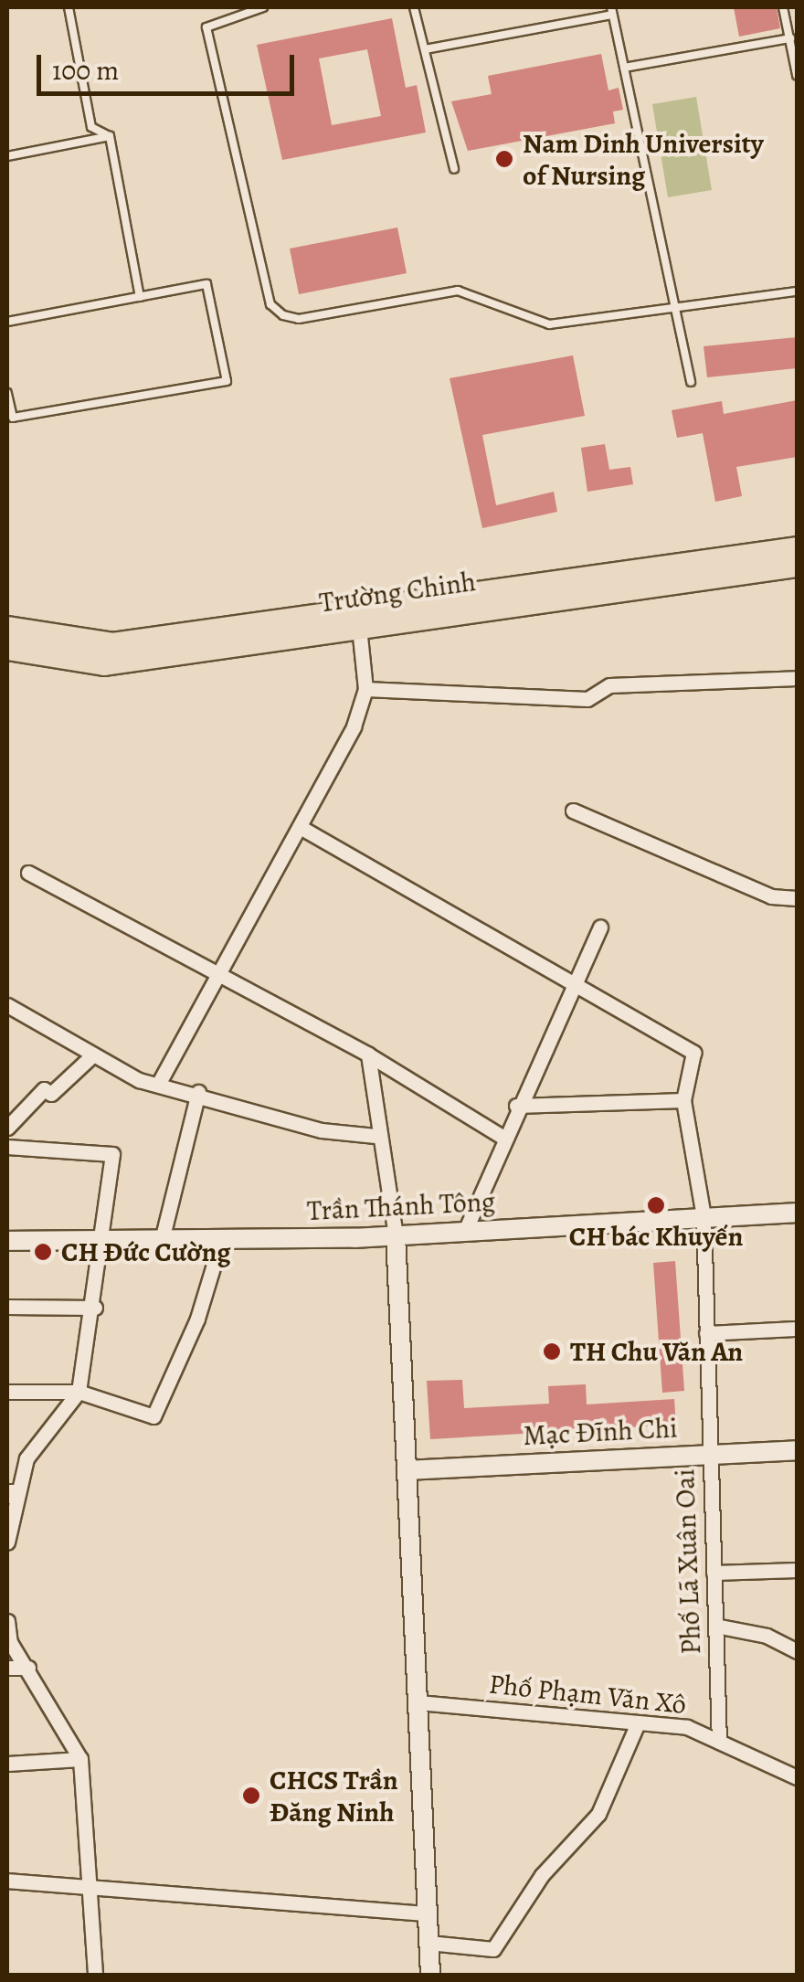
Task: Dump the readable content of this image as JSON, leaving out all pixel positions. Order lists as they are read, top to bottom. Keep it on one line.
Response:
{"streets":{"main road":["Trường Chinh"],"street":["Trần Thánh Tông","Mạc Đĩnh Chi","Phố Lã Xuân Oai","Phố Phạm Văn Xô"]},"crossings":[["Trần Thánh Tông","Phố Lã Xuân Oai"],["Mạc Đĩnh Chi","Phố Lã Xuân Oai"],["Phố Lã Xuân Oai","Phố Phạm Văn Xô"]],"places":["Nam Dinh University of Nursing","CH bác Khuyến","CH Đức Cường","TH Chu Văn An","CHCS Trần Đăng Ninh"],"scale_bar":"100 m"}
